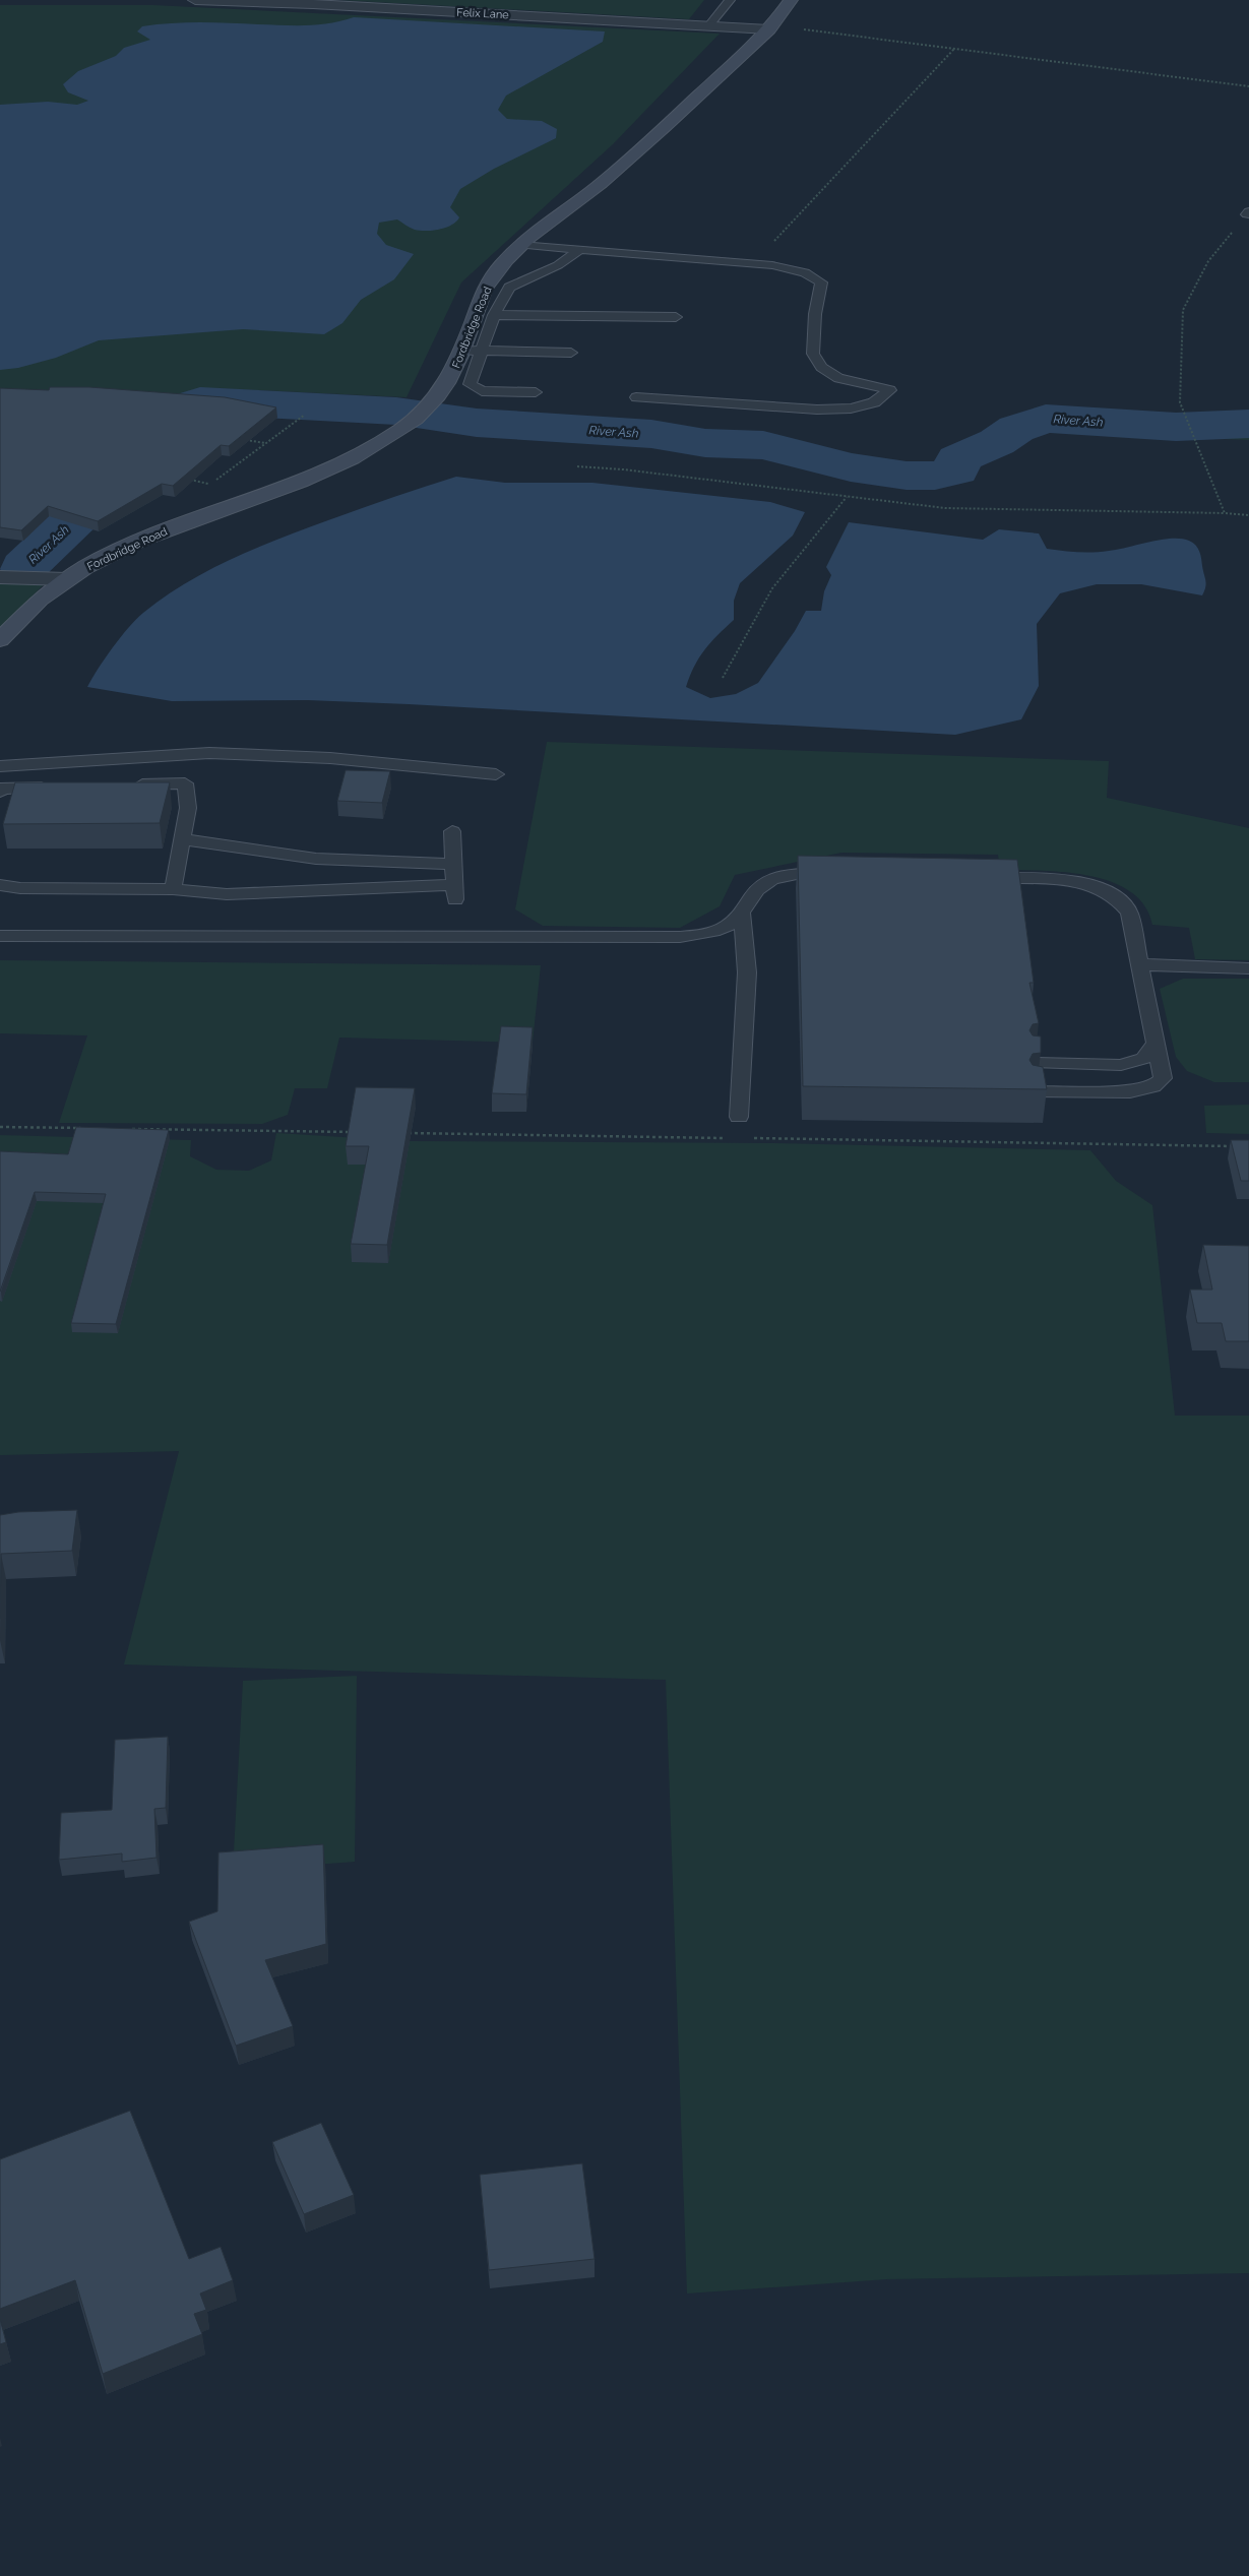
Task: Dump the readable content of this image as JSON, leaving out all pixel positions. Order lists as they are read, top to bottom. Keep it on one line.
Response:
{"streets":{"street":["Felix Lane","Fordbridge Road"]},"crossings":[["Felix Lane","Fordbridge Road"]],"water":["River Ash"]}
